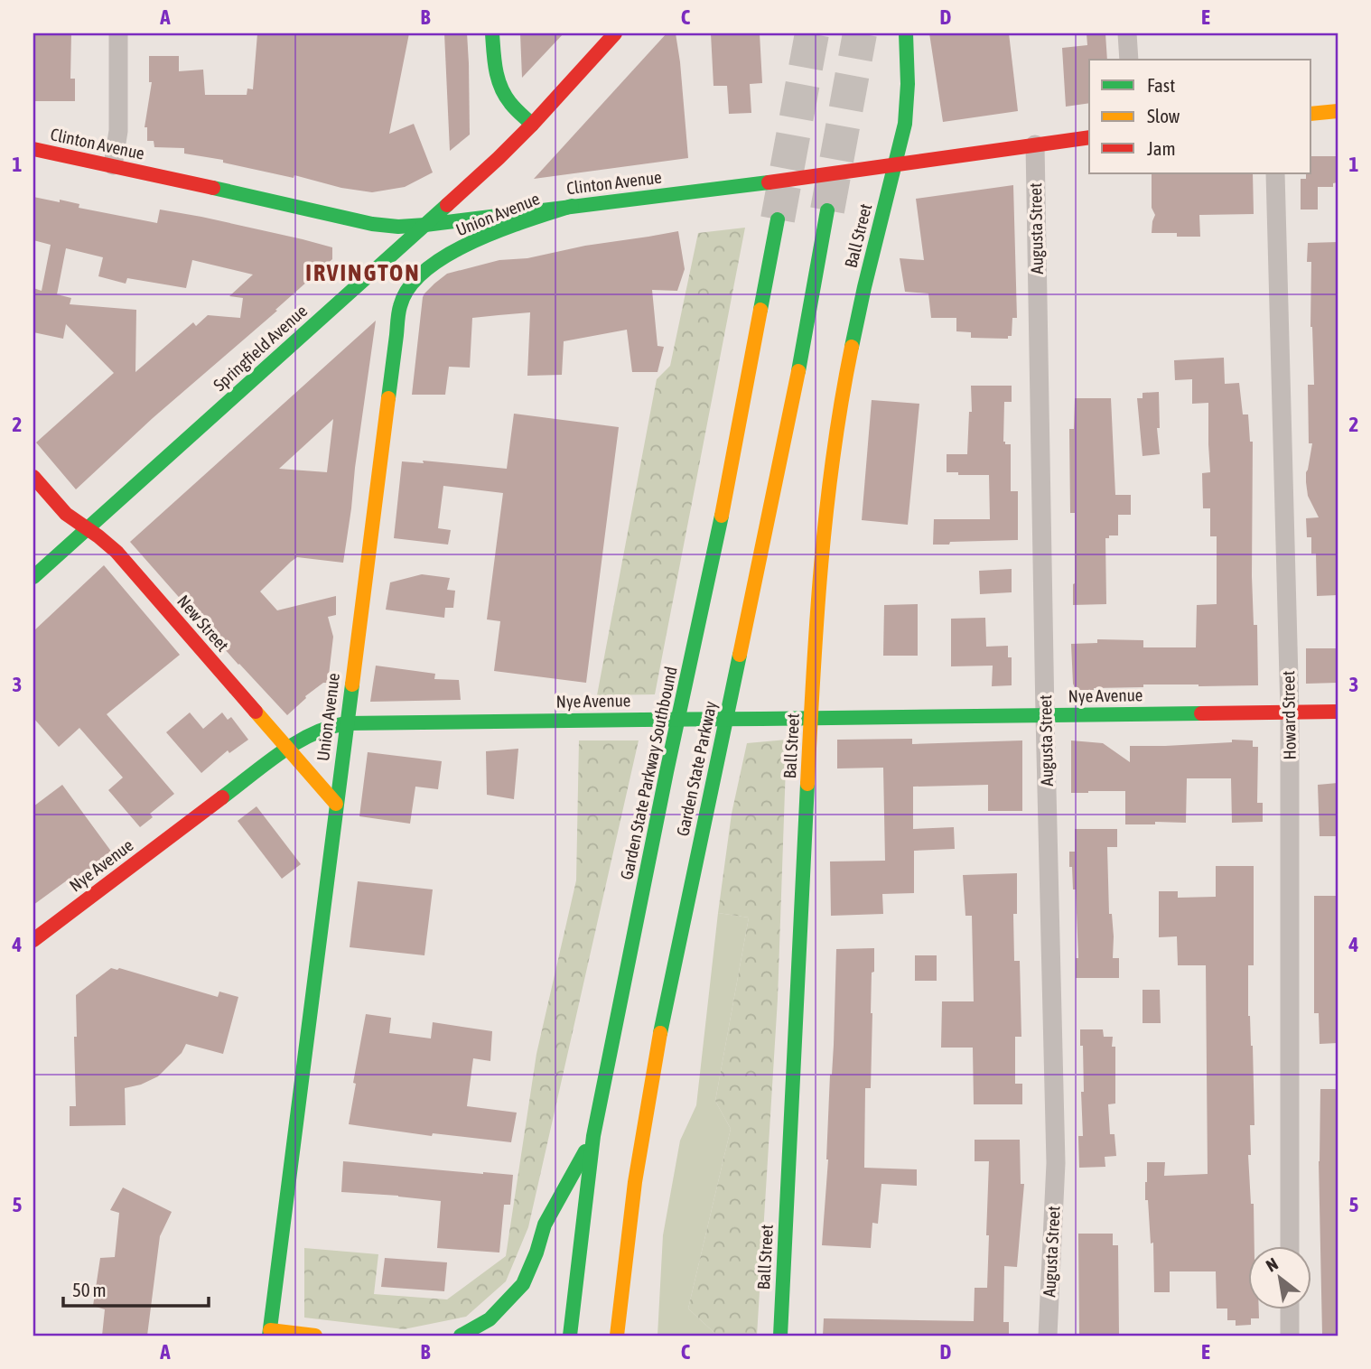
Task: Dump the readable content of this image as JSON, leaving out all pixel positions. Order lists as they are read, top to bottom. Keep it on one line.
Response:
{"streets":{"main road":["Clinton Avenue","Union Avenue","Ball Street","Springfield Avenue","New Street","Nye Avenue","Garden State Parkway","Garden State Parkway Southbound"],"street":["Augusta Street","Howard Street"]},"crossings":[["Clinton Avenue","Union Avenue"],["Clinton Avenue","Augusta Street"],["Clinton Avenue","Ball Street"],["Clinton Avenue","Springfield Avenue"],["Union Avenue","New Street"],["Union Avenue","Nye Avenue"],["Augusta Street","Nye Avenue"],["Ball Street","Nye Avenue"],["Springfield Avenue","New Street"],["New Street","Nye Avenue"],["Nye Avenue","Howard Street"]],"districts":["IRVINGTON"],"legend":["Fast","Slow","Jam"],"scale_bar":"50 m","north":"top left","grid":{"columns":["A","B","C","D","E"],"rows":["1","2","3","4","5"]}}
